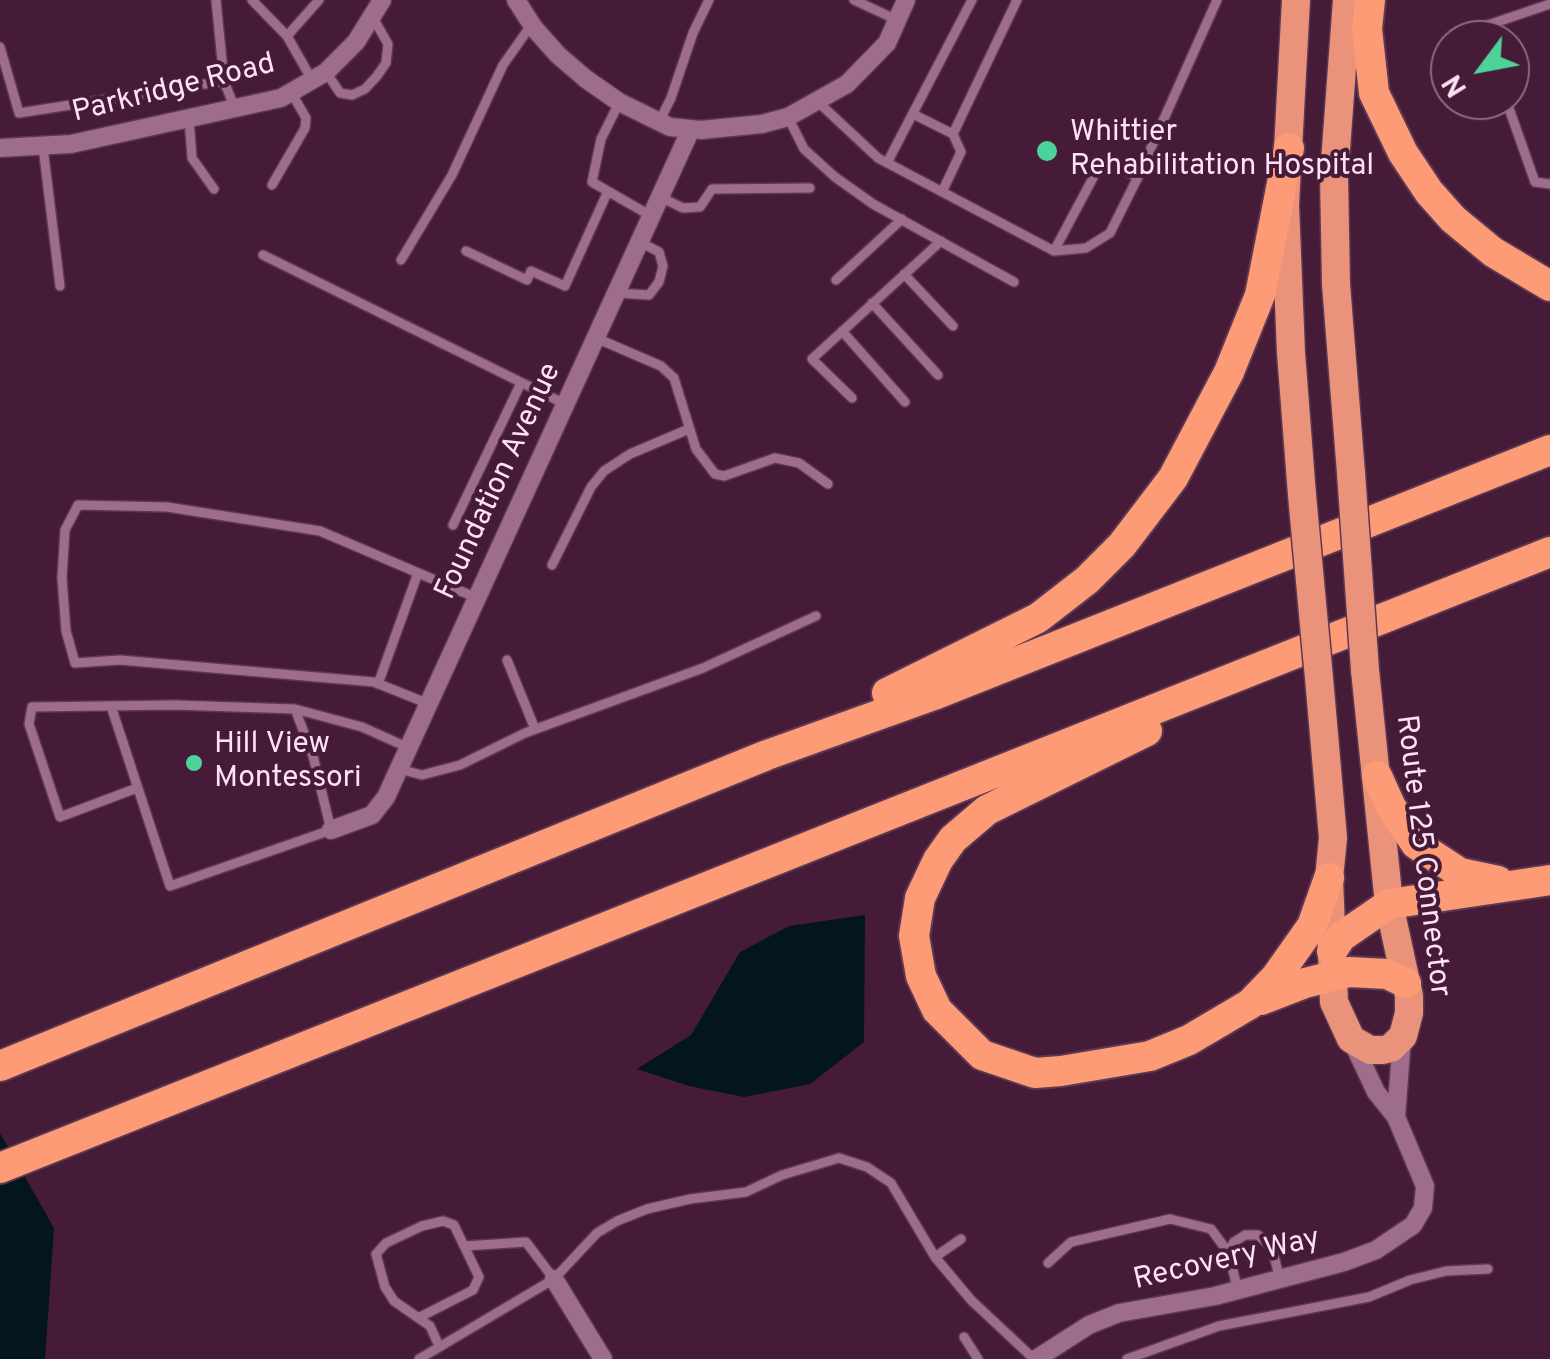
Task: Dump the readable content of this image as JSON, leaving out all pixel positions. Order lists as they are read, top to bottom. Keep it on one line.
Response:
{"streets":{"highway":["Route 125 Connector"],"street":["Parkridge Road","Foundation Avenue","Recovery Way"]},"places":["Whittier Rehabilitation Hospital","Hill View Montessori"],"north":"bottom left"}
